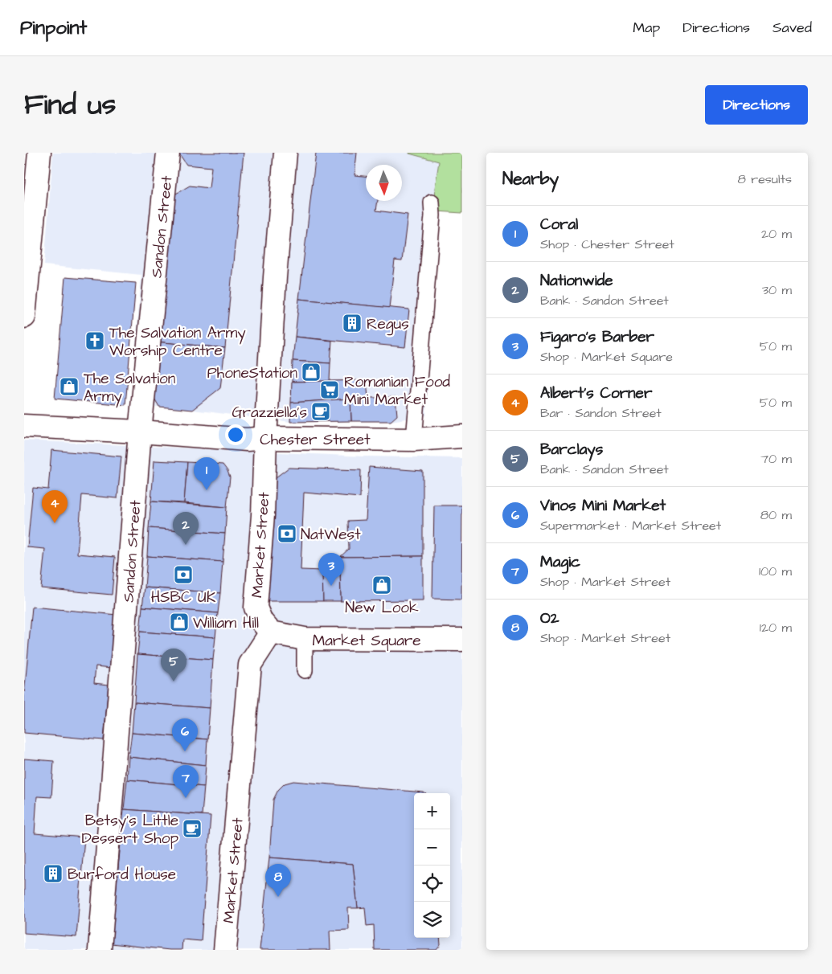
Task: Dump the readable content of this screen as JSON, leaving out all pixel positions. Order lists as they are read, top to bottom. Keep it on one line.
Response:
{"streets":{"street":["Sandon Street","Chester Street","Market Street","Market Square"]},"crossings":[["Sandon Street","Chester Street"],["Chester Street","Market Street"],["Market Street","Market Square"]],"places":{"building":["Regus","Burford House"],"church":["The Salvation Army Worship Centre"],"shop":["PhoneStation","The Salvation Army","New Look","William Hill"],"supermarket":["Romanian Food Mini Market"],"cafe":["Grazziella's","Betsy's Little Dessert Shop"],"bank":["NatWest","HSBC UK"]},"north":"bottom","page":{"header":"Pinpoint","nav":["Map","Directions","Saved"],"title":"Find us","buttons":"Directions","heading":["Nearby","8 results"],"list":[{"mark":"1","name":"Coral","note":"Shop · Chester Street","value":"20 m"},{"mark":"2","name":"Nationwide","note":"Bank · Sandon Street","value":"30 m"},{"mark":"3","name":"Figaro's Barber","note":"Shop · Market Square","value":"50 m"},{"mark":"4","name":"Albert's Corner","note":"Bar · Sandon Street","value":"50 m"},{"mark":"5","name":"Barclays","note":"Bank · Sandon Street","value":"70 m"},{"mark":"6","name":"Vinos Mini Market","note":"Supermarket · Market Street","value":"80 m"},{"mark":"7","name":"Magic","note":"Shop · Market Street","value":"100 m"},{"mark":"8","name":"O2","note":"Shop · Market Street","value":"120 m"}],"pins":["1","4","2","3","5","6","7","8"],"map_buttons":["+","−"]}}
